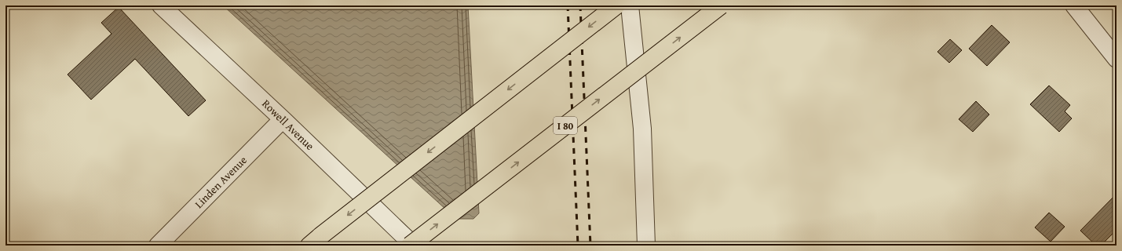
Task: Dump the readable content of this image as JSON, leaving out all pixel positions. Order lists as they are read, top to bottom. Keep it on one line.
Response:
{"streets":{"highway":["I 80"],"street":["Rowell Avenue","Linden Avenue"]},"crossings":[["Rowell Avenue","Linden Avenue"]]}
